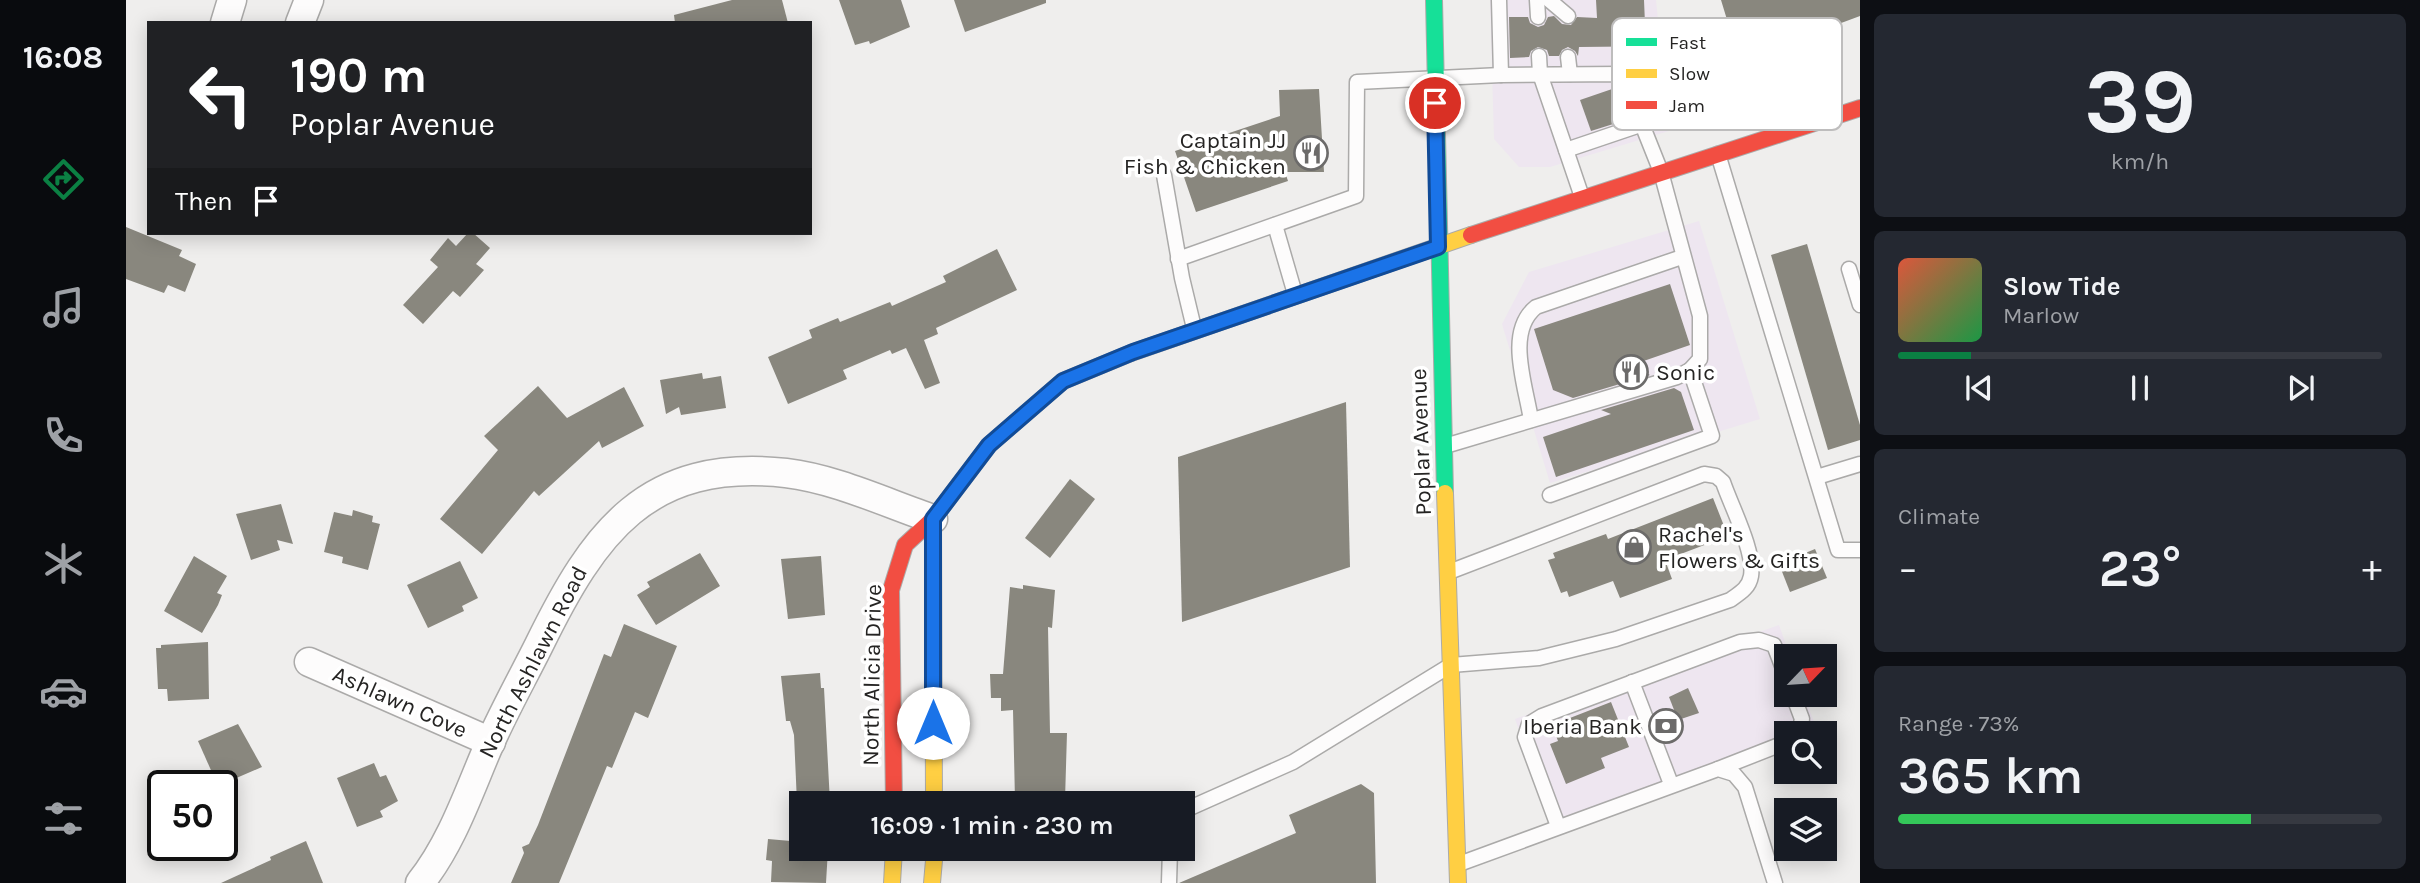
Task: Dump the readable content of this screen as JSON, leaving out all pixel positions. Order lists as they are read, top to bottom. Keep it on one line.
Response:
{"streets":{"main road":["Poplar Avenue","North Alicia Drive"],"street":["North Ashlawn Road","Ashlawn Cove"]},"crossings":[["Poplar Avenue","North Alicia Drive"],["North Ashlawn Road","North Alicia Drive"],["North Ashlawn Road","Ashlawn Cove"]],"places":{"restaurant":["Captain JJ Fish & Chicken","Sonic"],"shop":["Rachel's Flowers & Gifts"],"bank":["Iberia Bank"]},"legend":["Fast","Slow","Jam"],"north":"top right","page":{"tabs":"16:08","tile":[["39","km/h"],"Climate",["Range · 73%","365 km"]],"turn":["190 m","Poplar Avenue"],"then":"Then","song":["Slow Tide","Marlow"],"heat":["−","23°","+"],"limit":"50","trip":"16:09 · 1 min · 230 m"}}
